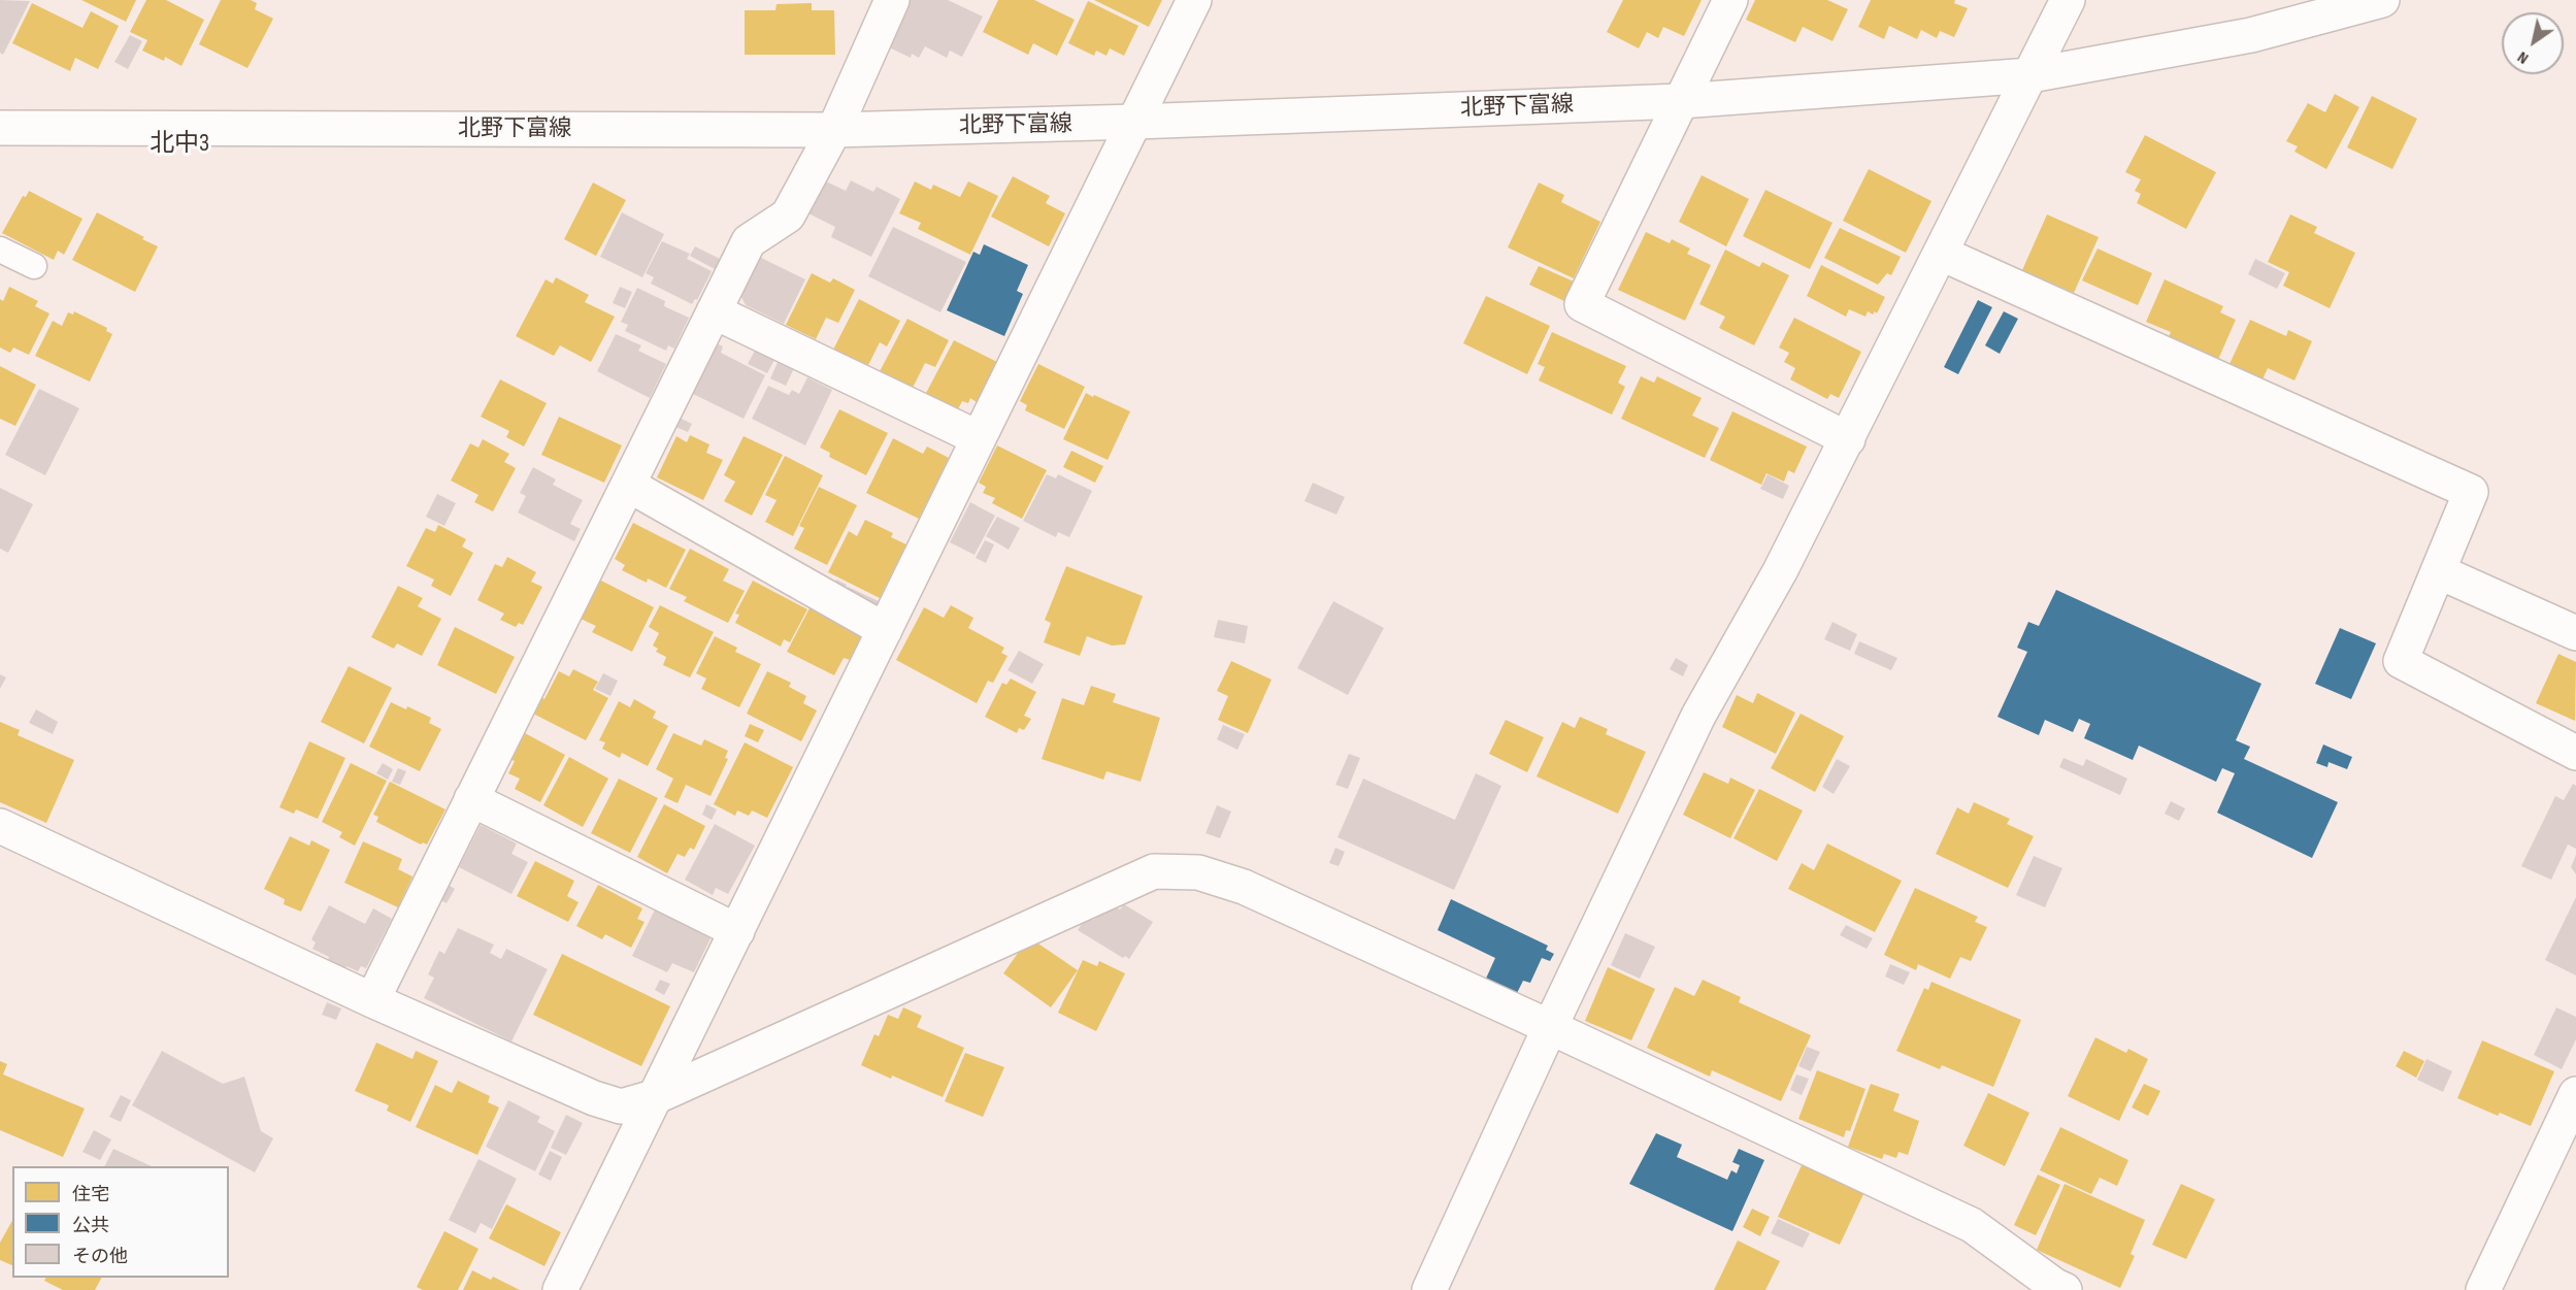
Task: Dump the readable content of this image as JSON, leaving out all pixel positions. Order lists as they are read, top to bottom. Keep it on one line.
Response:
{"streets":{"street":["北野下富線"]},"districts":["北中3"],"legend":["住宅","公共","その他"],"north":"bottom left"}
